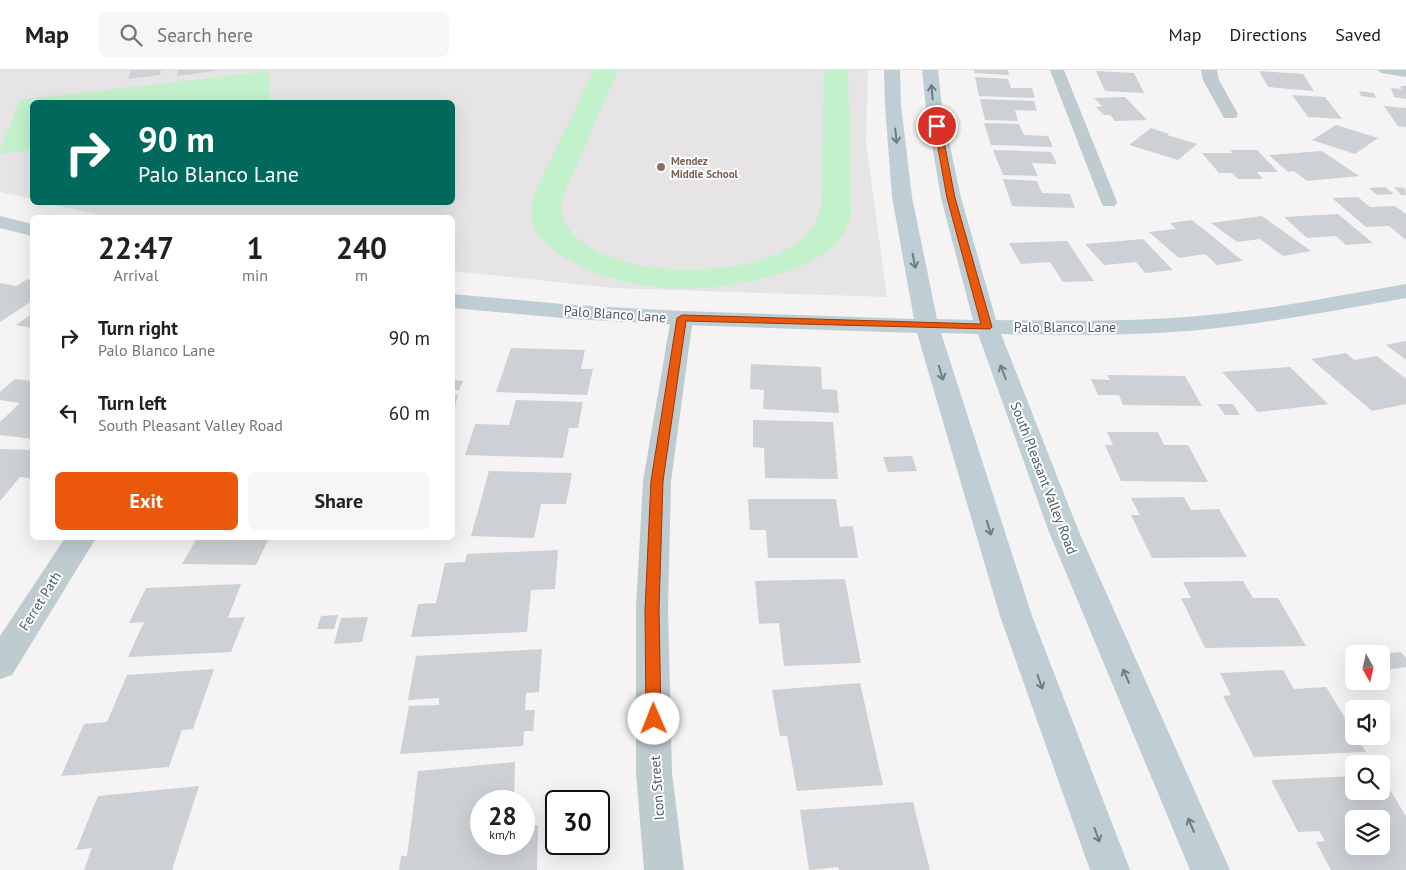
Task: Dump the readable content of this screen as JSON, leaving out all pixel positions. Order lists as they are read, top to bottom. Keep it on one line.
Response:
{"streets":{"main road":["Palo Blanco Lane","South Pleasant Valley Road"],"street":["Ferret Path","Icon Street"]},"crossings":[["Palo Blanco Lane","South Pleasant Valley Road"],["Palo Blanco Lane","Icon Street"]],"places":["Mendez Middle School"],"north":"bottom","page":{"header":"Map","search":"Search here","nav":["Map","Directions","Saved"],"turn":["90 m","Palo Blanco Lane"],"eta":["22:47","Arrival","1","min","240","m"],"list":[{"name":"Turn right","note":"Palo Blanco Lane","value":"90 m"},{"name":"Turn left","note":"South Pleasant Valley Road","value":"60 m"}],"buttons":["Exit","Share"],"speed":"28 km/h","limit":"30"}}
